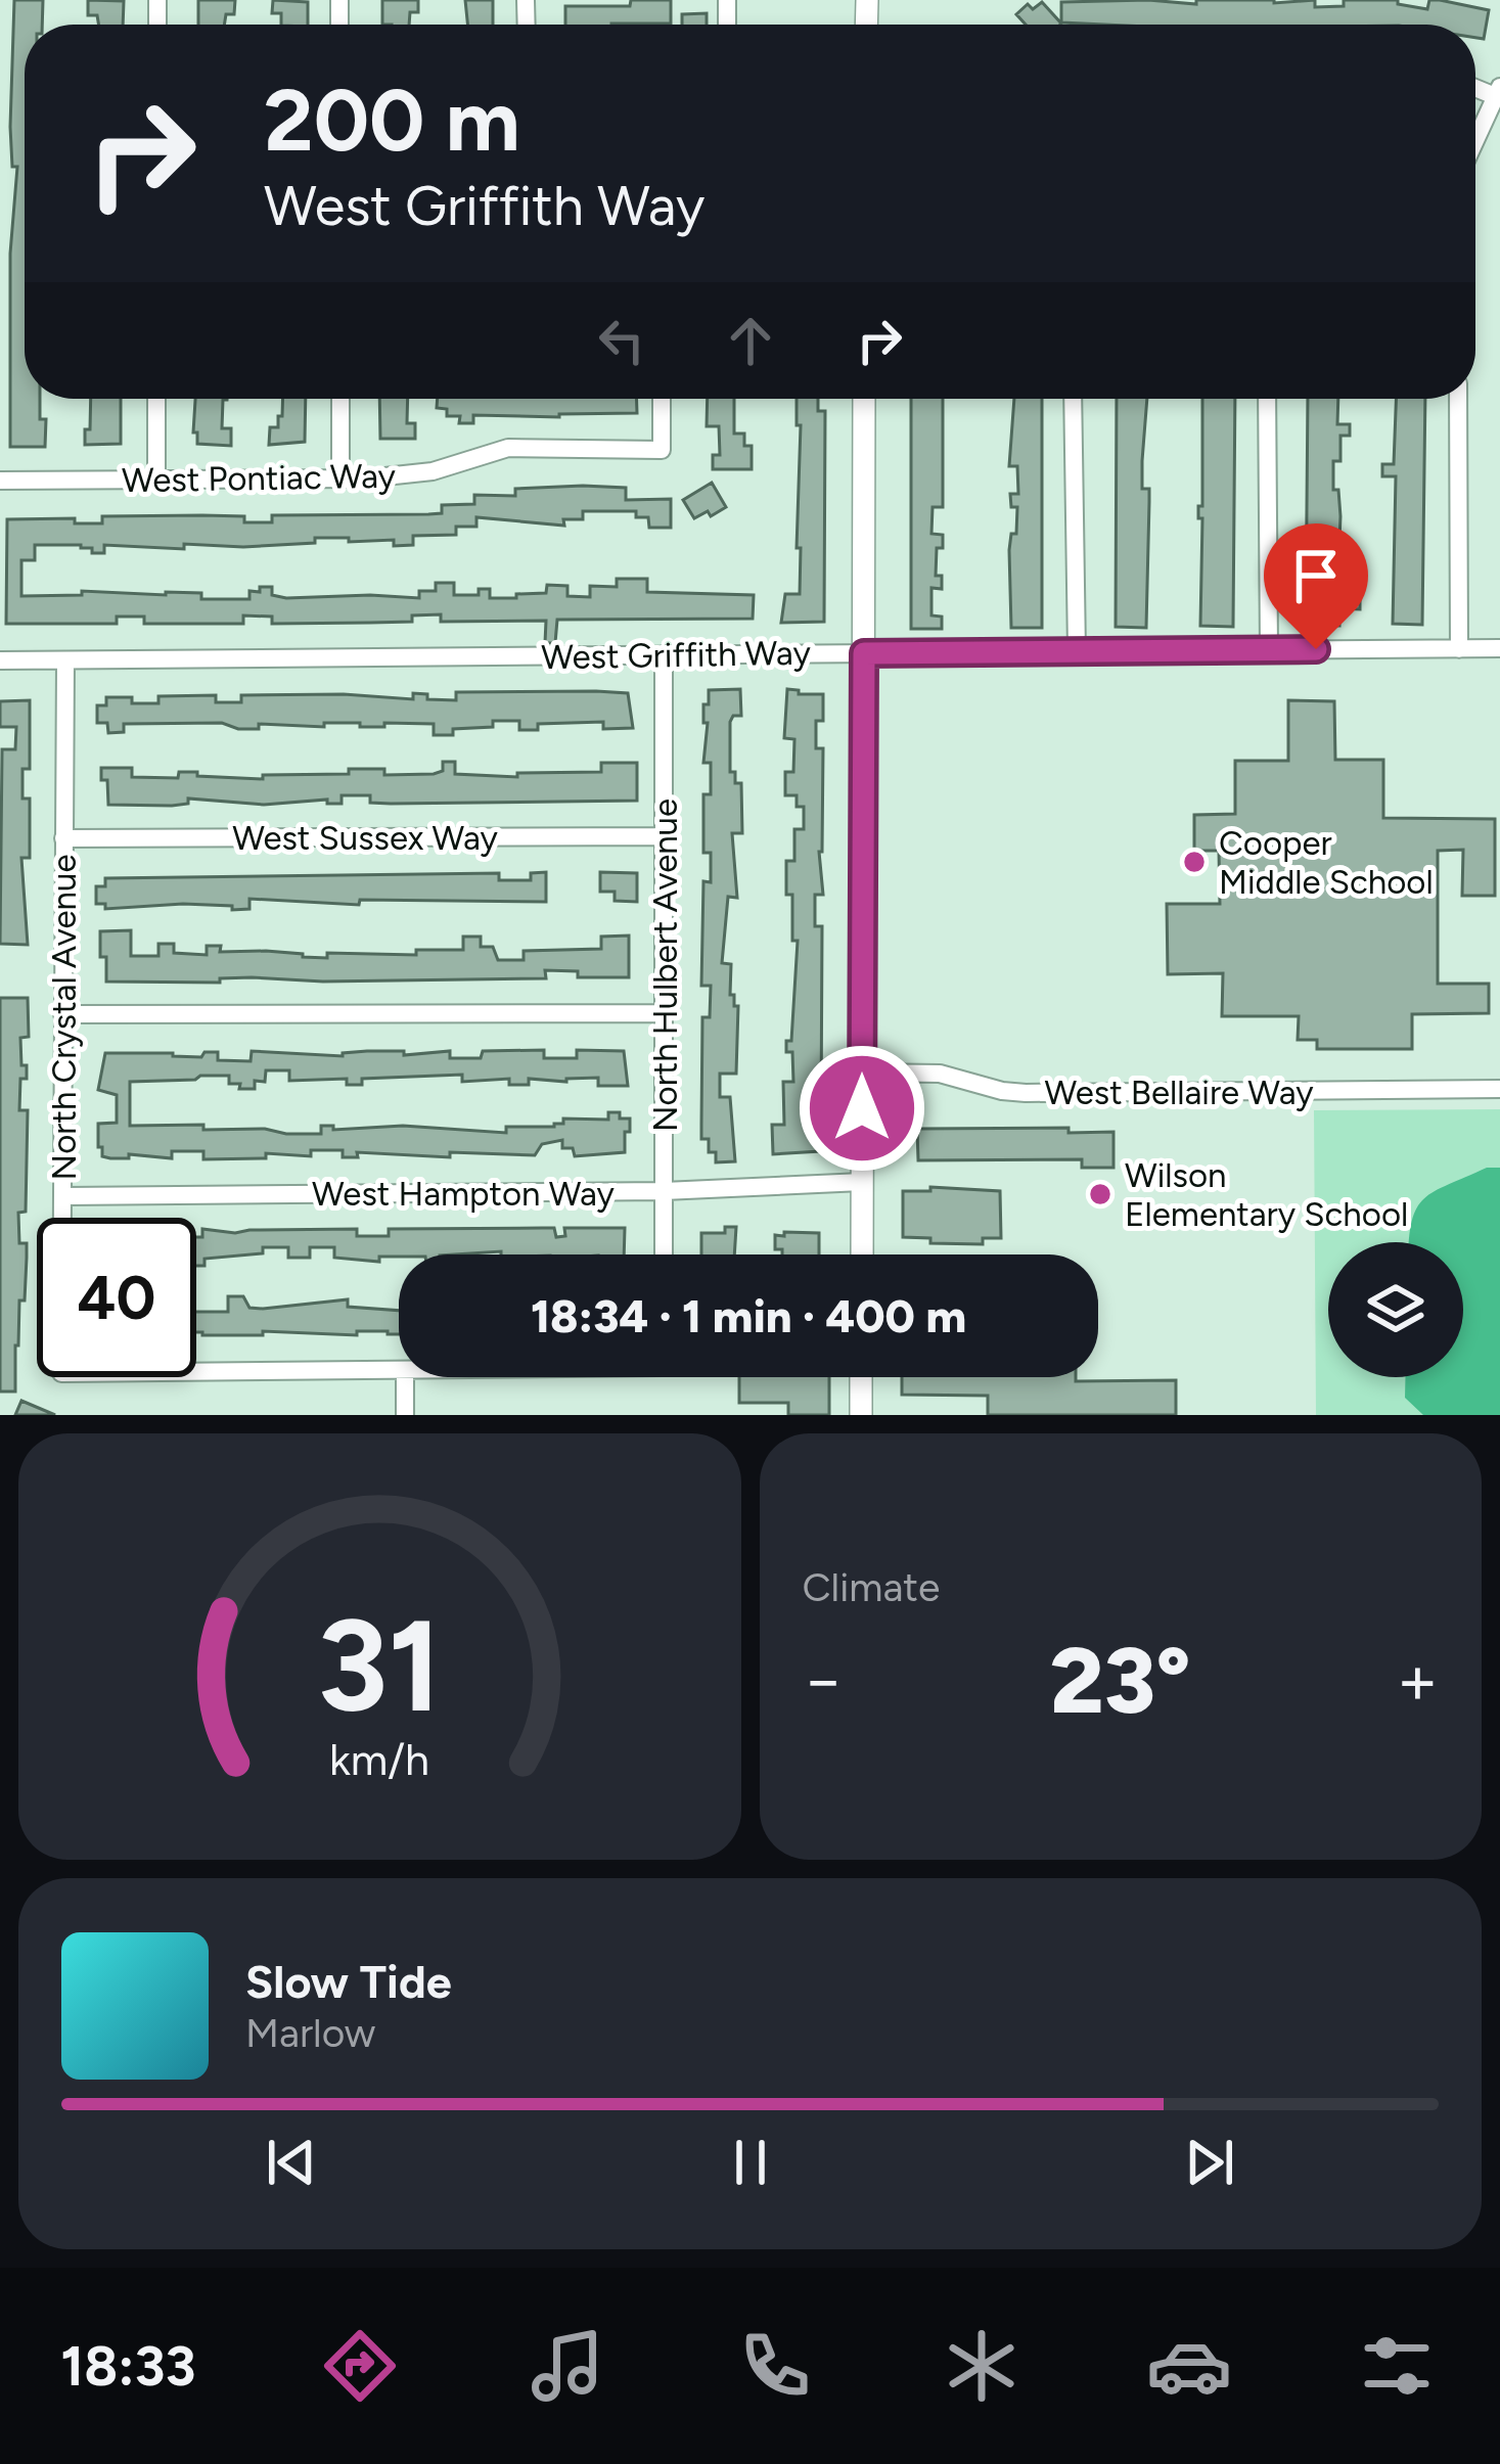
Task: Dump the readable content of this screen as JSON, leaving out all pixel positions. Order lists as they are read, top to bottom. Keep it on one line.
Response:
{"streets":{"street":["West Pontiac Way","West Griffith Way","West Sussex Way","North Hulbert Avenue","North Crystal Avenue","West Bellaire Way","West Hampton Way"]},"crossings":[["West Griffith Way","North Hulbert Avenue"],["West Griffith Way","North Crystal Avenue"],["West Sussex Way","North Hulbert Avenue"],["West Sussex Way","North Crystal Avenue"],["North Hulbert Avenue","West Hampton Way"],["North Crystal Avenue","West Hampton Way"]],"places":["Cooper Middle School","Wilson Elementary School"],"page":{"turn":["200 m","West Griffith Way"],"limit":"40","trip":"18:34 · 1 min · 400 m","tile":"Climate","heat":["−","23°","+"],"song":["Slow Tide","Marlow"],"tabs":"18:33","gauge":["31","km/h"]}}
